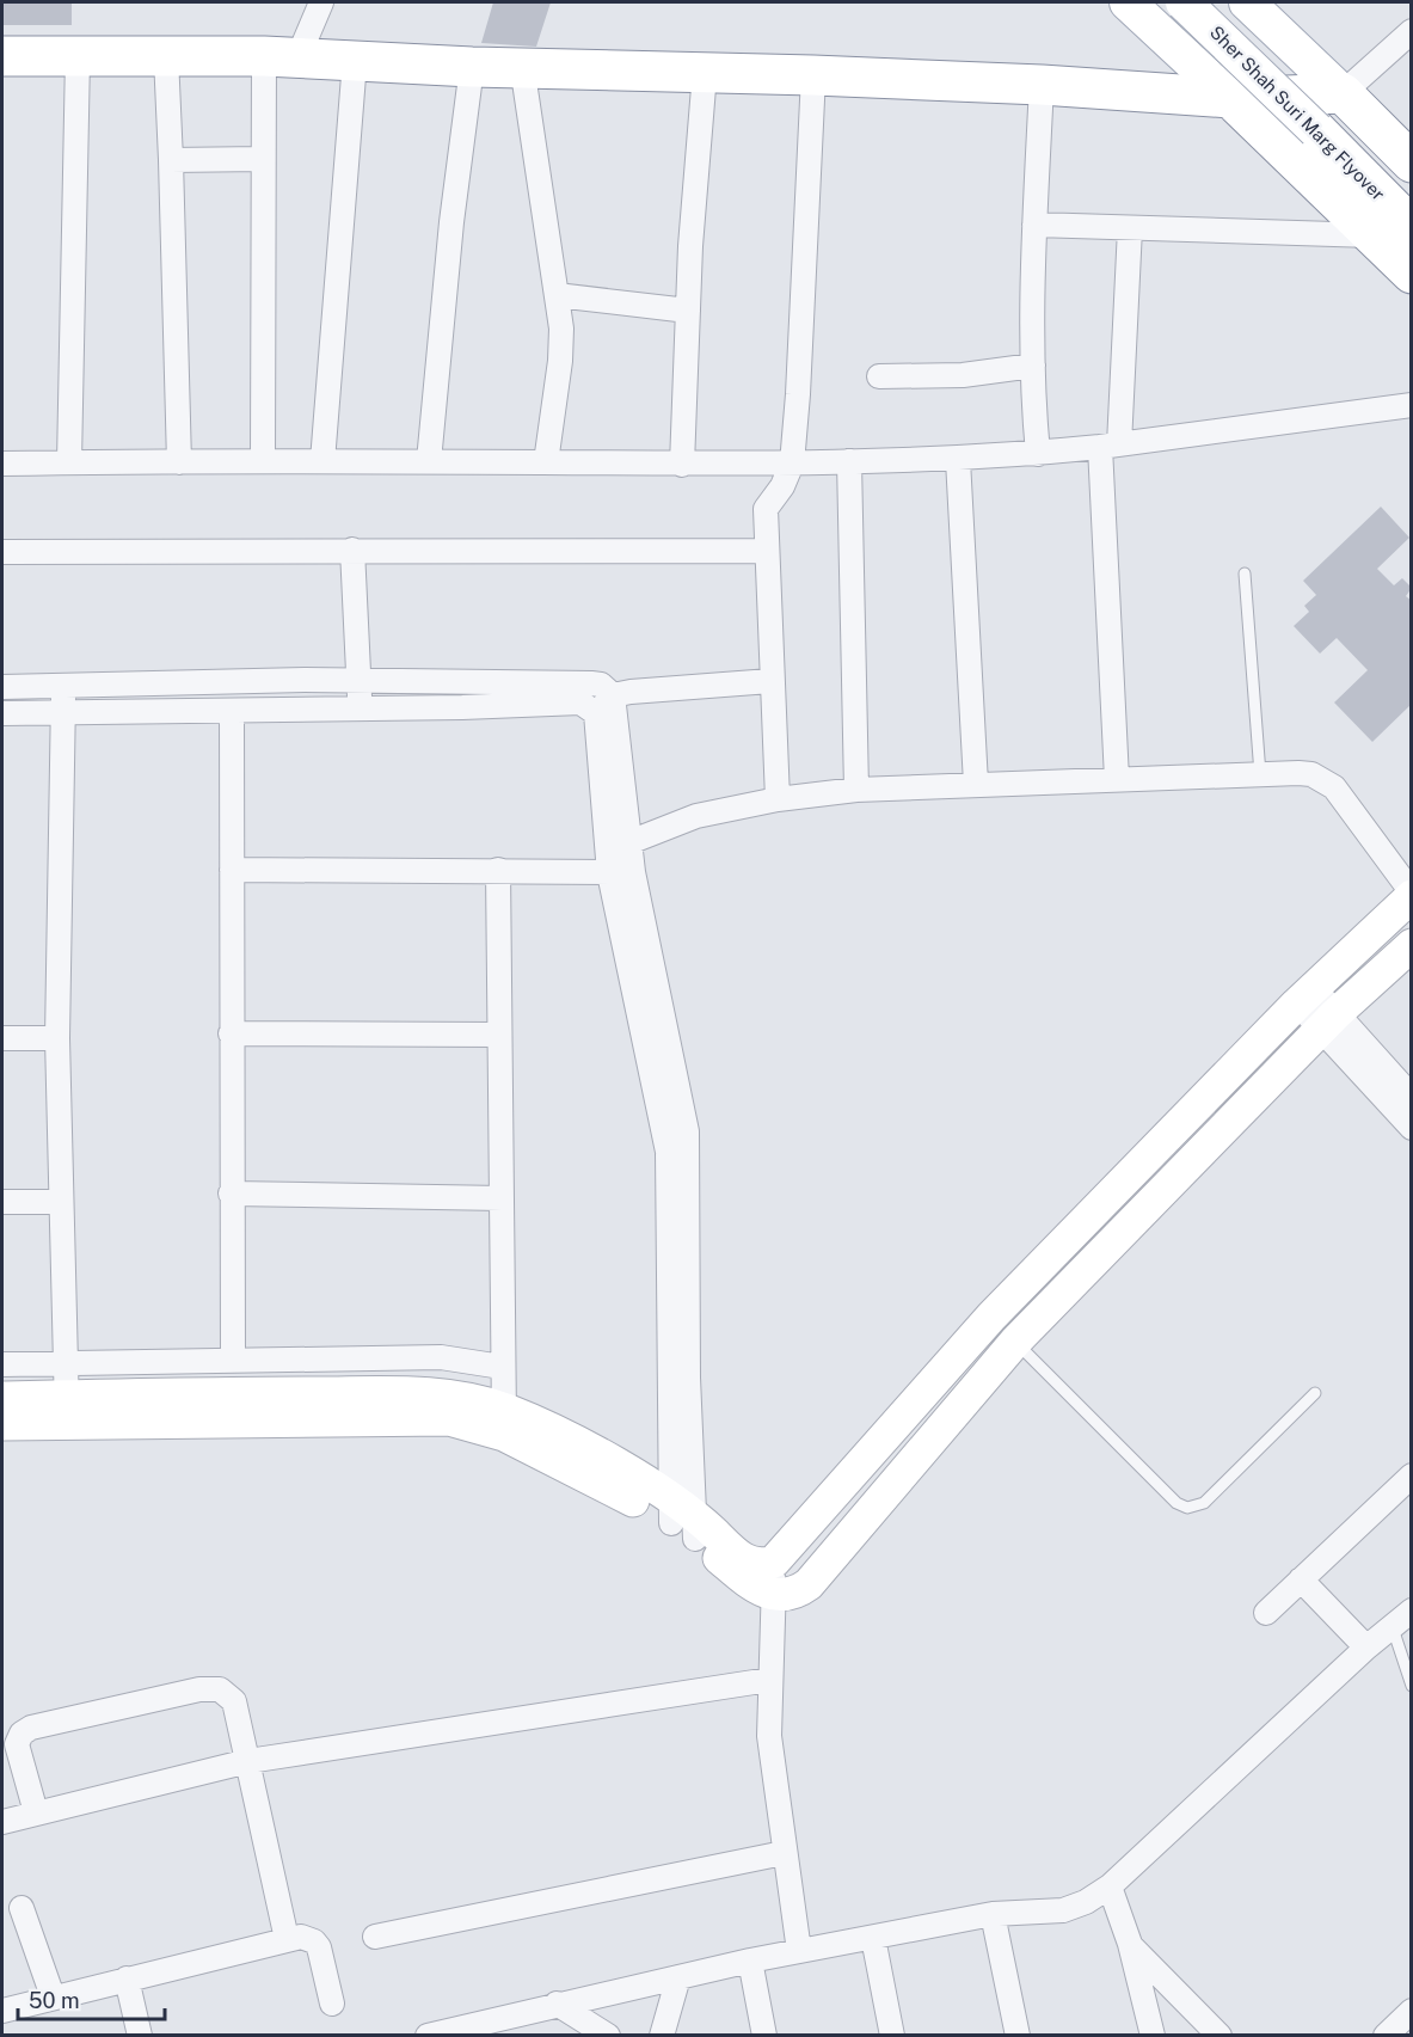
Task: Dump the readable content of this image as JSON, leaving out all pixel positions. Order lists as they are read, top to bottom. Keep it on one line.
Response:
{"streets":{"highway":["Sher Shah Suri Marg Flyover"]},"scale_bar":"50 m"}
